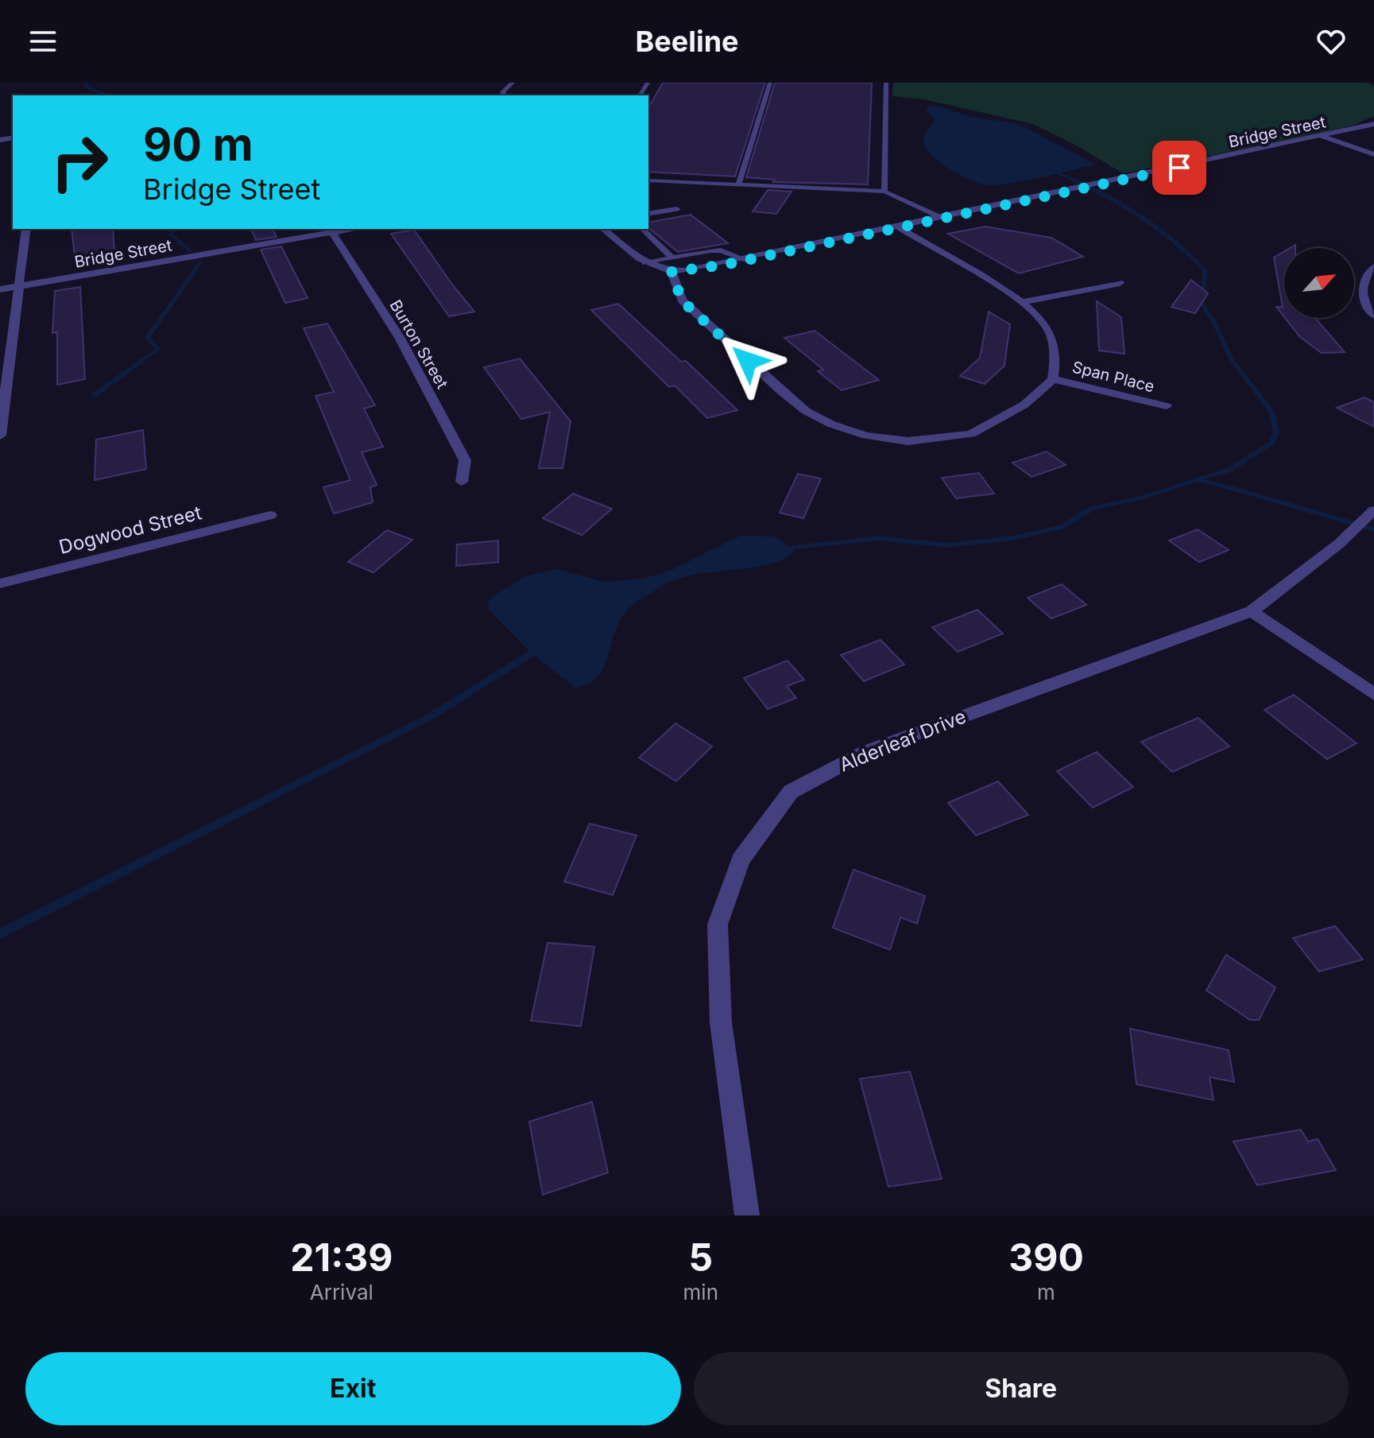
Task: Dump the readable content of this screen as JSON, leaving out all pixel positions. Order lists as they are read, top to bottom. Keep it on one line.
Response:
{"streets":{"street":["Bridge Street","Burton Street","Span Place","Dogwood Street","Alderleaf Drive"]},"crossings":[["Bridge Street","Burton Street"]],"north":"top right","page":{"header":"Beeline","turn":["90 m","Bridge Street"],"eta":["21:39","Arrival","5","min","390","m"],"buttons":["Exit","Share"]}}
